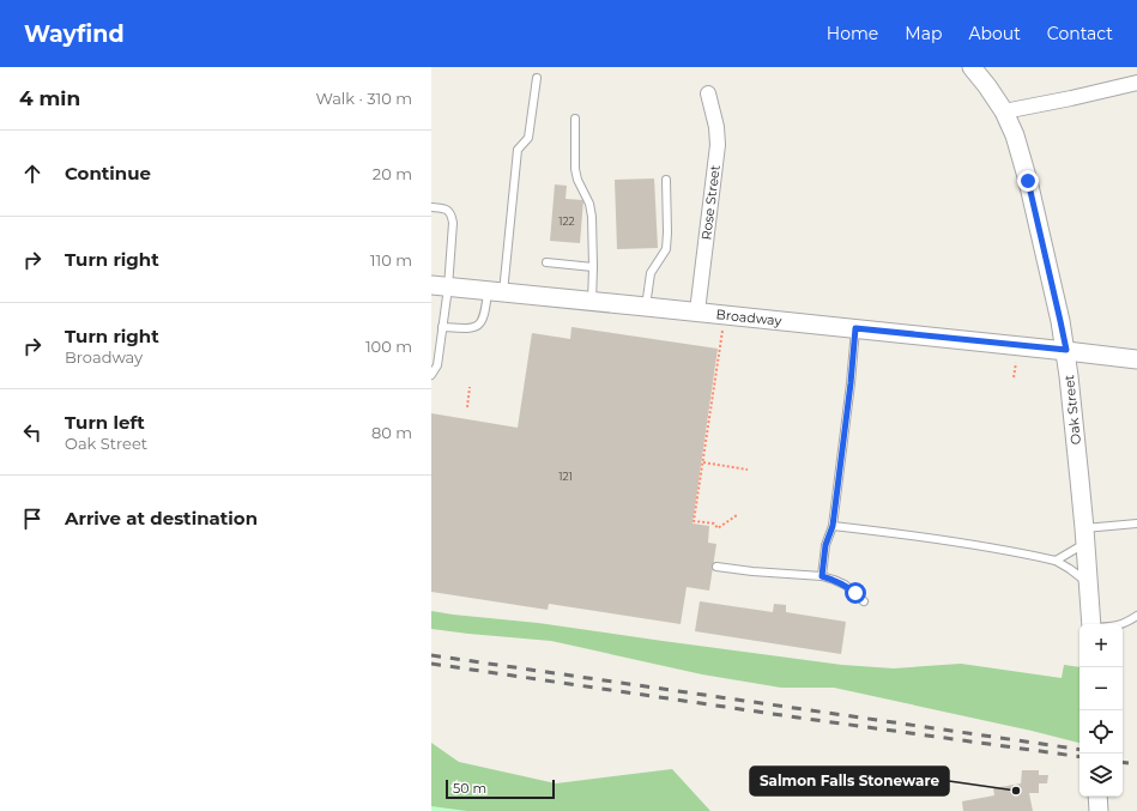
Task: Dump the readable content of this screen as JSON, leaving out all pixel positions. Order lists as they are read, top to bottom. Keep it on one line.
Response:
{"streets":{"street":["Rose Street","Broadway","Oak Street"]},"crossings":[["Rose Street","Broadway"],["Broadway","Oak Street"]],"places":["Salmon Falls Stoneware"],"house_numbers":["122","121"],"scale_bar":"50 m","page":{"header":"Wayfind","nav":["Home","Map","About","Contact"],"heading":["4 min","Walk · 310 m"],"list":[["Continue","20 m"],["Turn right","110 m"],["Turn right","Broadway","100 m"],["Turn left","Oak Street","80 m"],"Arrive at destination"],"map_buttons":["+","−"],"scale":"50 m"}}
